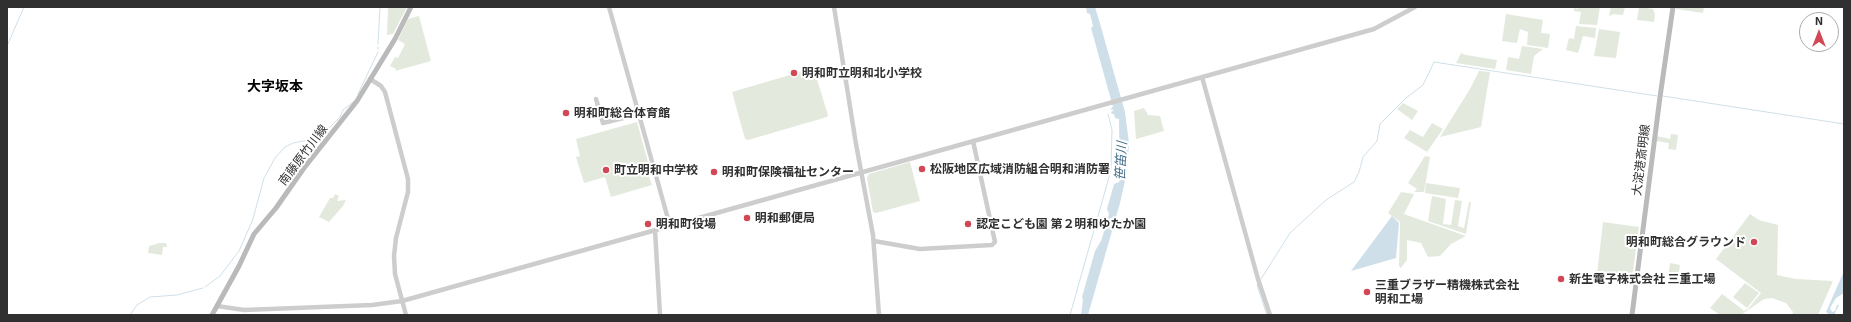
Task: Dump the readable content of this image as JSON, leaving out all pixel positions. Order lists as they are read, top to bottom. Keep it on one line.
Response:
{"streets":{"main road":["南藤原竹川線","大淀港斎明線"]},"districts":["大字坂本"],"water":["笹笛川"],"places":["明和町立明和北小学校","明和町総合体育館","松阪地区広域消防組合明和消防署","町立明和中学校","明和町保険福祉センター","明和郵便局","明和町役場","認定こども園 第２明和ゆたか園","明和町総合グラウンド","新生電子株式会社 三重工場","三重ブラザー精機株式会社 明和工場"],"north":"top"}
